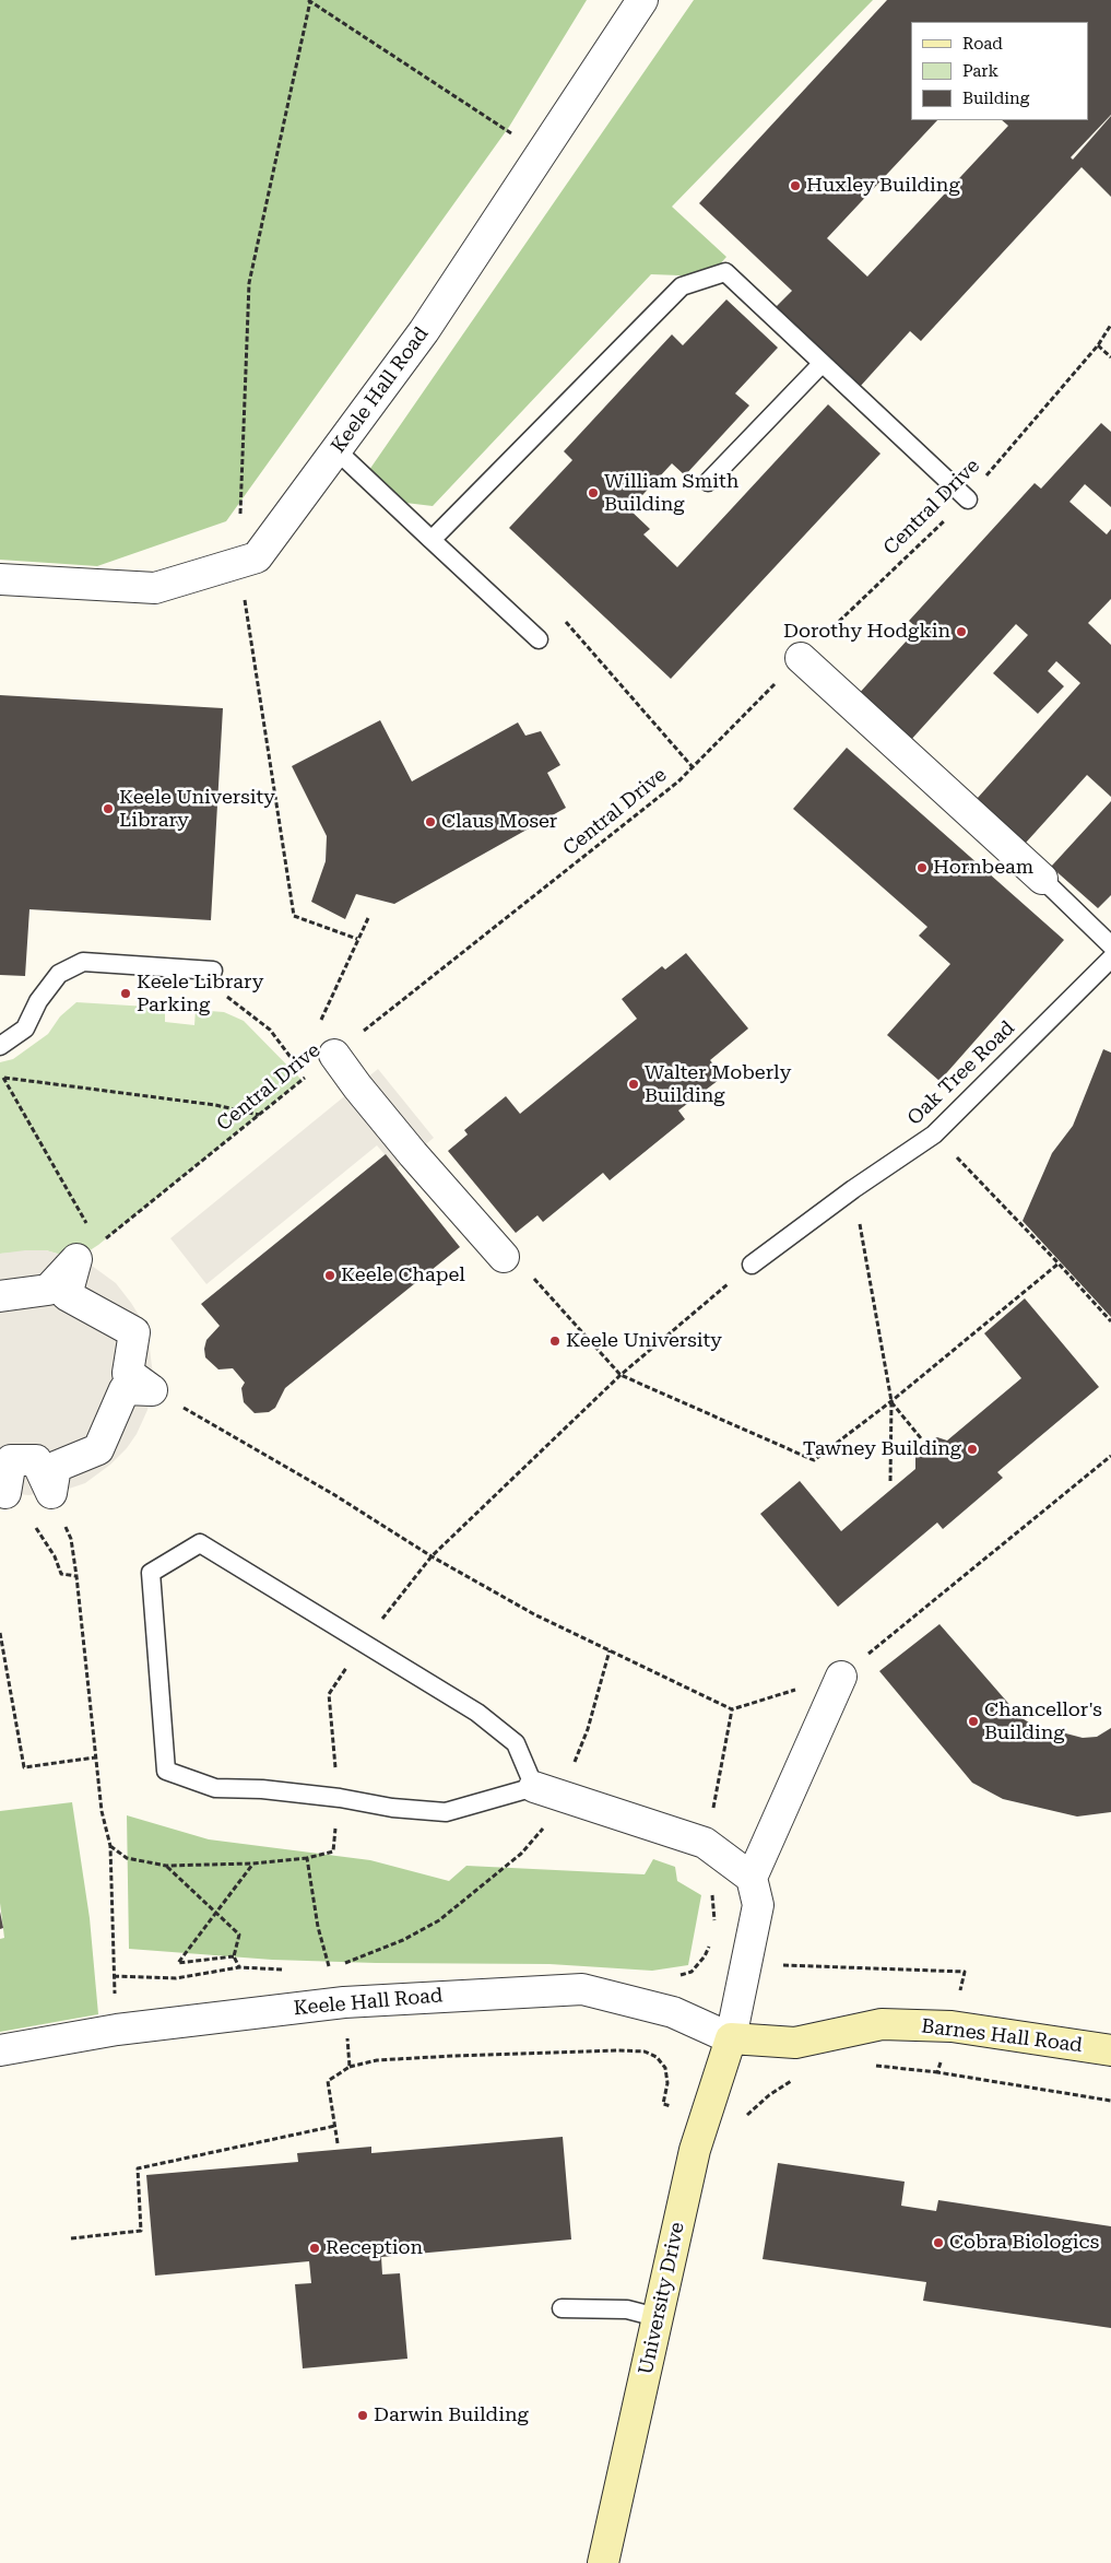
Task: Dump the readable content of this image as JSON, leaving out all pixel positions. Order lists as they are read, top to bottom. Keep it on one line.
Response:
{"streets":{"street":["Keele Hall Road","Barnes Hall Road","University Drive"],"lane":["Oak Tree Road"],"path":["Central Drive"]},"crossings":[["Keele Hall Road","Barnes Hall Road"],["Keele Hall Road","University Drive"],["Barnes Hall Road","University Drive"]],"places":["Huxley Building","William Smith Building","Dorothy Hodgkin","Keele University Library","Claus Moser","Hornbeam","Keele Library Parking","Walter Moberly Building","Keele Chapel","Keele University","Tawney Building","Chancellor's Building","Cobra Biologics","Reception","Darwin Building"],"legend":["Road","Park","Building"]}
